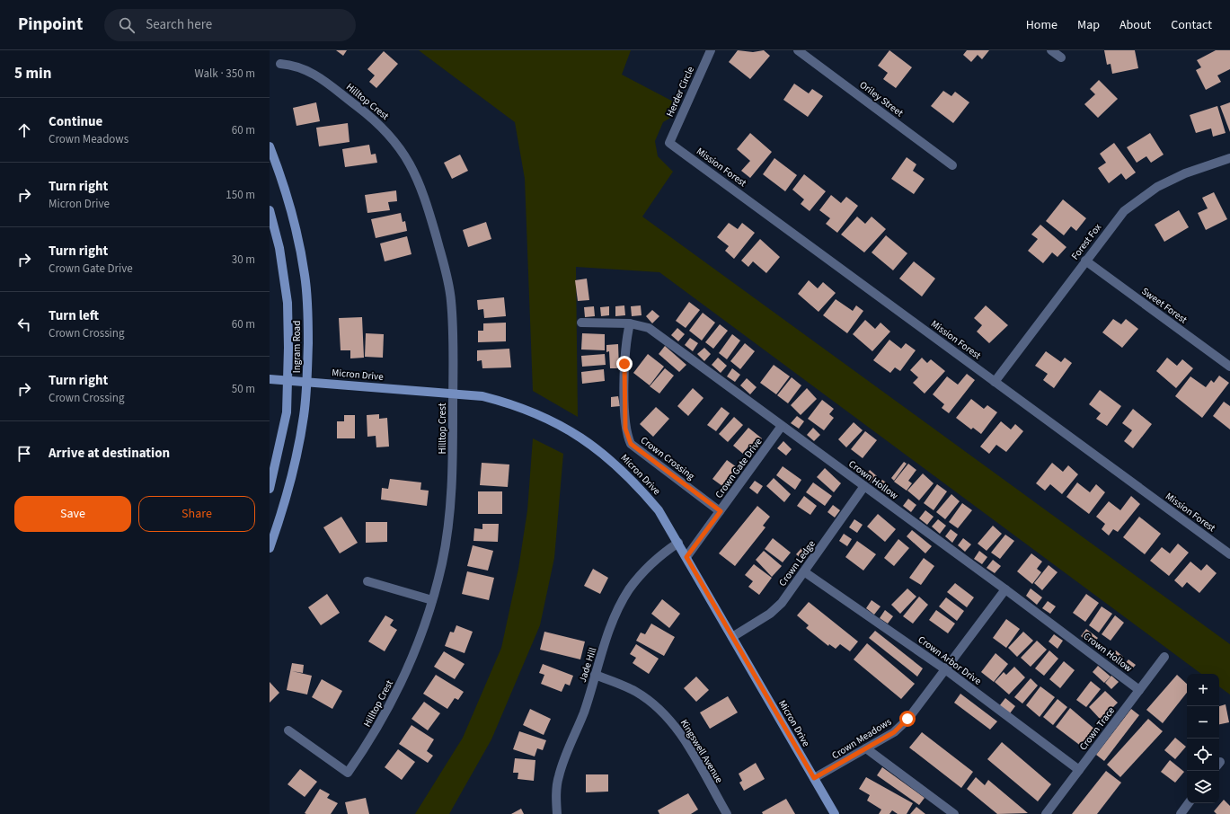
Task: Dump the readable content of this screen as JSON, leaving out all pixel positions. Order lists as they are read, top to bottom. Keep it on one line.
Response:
{"streets":{"street":["Herder Circle","Oriley Street","Hilltop Crest","Mission Forest","Forest Fox","Sweet Forest","Ingram Road","Micron Drive","Crown Crossing","Crown Gate Drive","Crown Hollow","Crown Ledge","Crown Arbor Drive","Jade Hill","Crown Trace","Crown Meadows","Kingswell Avenue"]},"crossings":[["Herder Circle","Mission Forest"],["Hilltop Crest","Micron Drive"],["Mission Forest","Forest Fox"],["Forest Fox","Sweet Forest"],["Ingram Road","Micron Drive"],["Micron Drive","Crown Gate Drive"],["Micron Drive","Crown Ledge"],["Micron Drive","Jade Hill"],["Micron Drive","Crown Meadows"],["Crown Crossing","Crown Gate Drive"],["Crown Crossing","Crown Hollow"],["Crown Gate Drive","Crown Hollow"],["Crown Hollow","Crown Ledge"],["Crown Hollow","Crown Trace"],["Crown Hollow","Crown Meadows"],["Crown Ledge","Crown Arbor Drive"],["Crown Arbor Drive","Crown Trace"],["Crown Arbor Drive","Crown Meadows"],["Jade Hill","Kingswell Avenue"]],"page":{"header":"Pinpoint","search":"Search here","nav":["Home","Map","About","Contact"],"heading":["5 min","Walk · 350 m"],"list":[["Continue","Crown Meadows","60 m"],["Turn right","Micron Drive","150 m"],["Turn right","Crown Gate Drive","30 m"],["Turn left","Crown Crossing","60 m"],["Turn right","Crown Crossing","50 m"],"Arrive at destination"],"buttons":["Save","Share"],"map_buttons":["+","−"]}}
